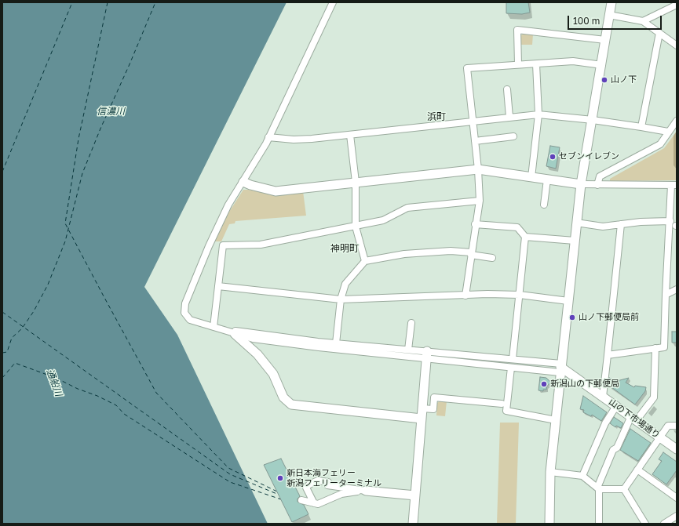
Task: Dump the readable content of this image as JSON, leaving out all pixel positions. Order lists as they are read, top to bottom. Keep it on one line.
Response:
{"streets":{"street":["山の下市場通り"]},"districts":["浜町","神明町"],"water":["信濃川","通船川"],"places":["山ノ下","セブンイレブン","山ノ下郵便局前","新潟山の下郵便局","新日本海フェリー 新潟フェリーターミナル"],"scale_bar":"100 m"}
